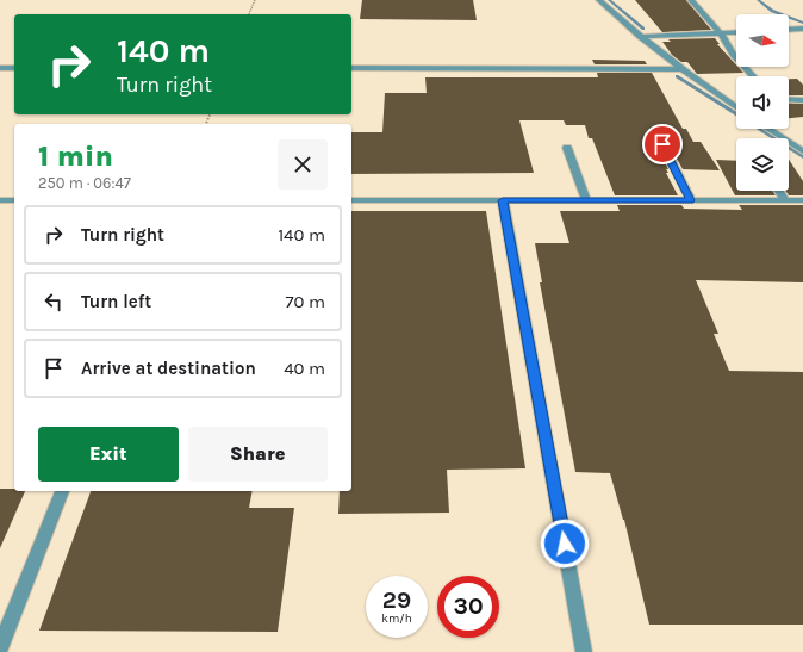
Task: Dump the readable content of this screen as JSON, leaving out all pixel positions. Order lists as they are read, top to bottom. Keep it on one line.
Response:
{"north":"right","page":{"turn":["140 m","Turn right"],"heading":["1 min","250 m · 06:47"],"list":[{"name":"Turn right","value":"140 m"},{"name":"Turn left","value":"70 m"},{"name":"Arrive at destination","value":"40 m"}],"buttons":["Exit","Share"],"speed":"29 km/h","limit":"30"}}
